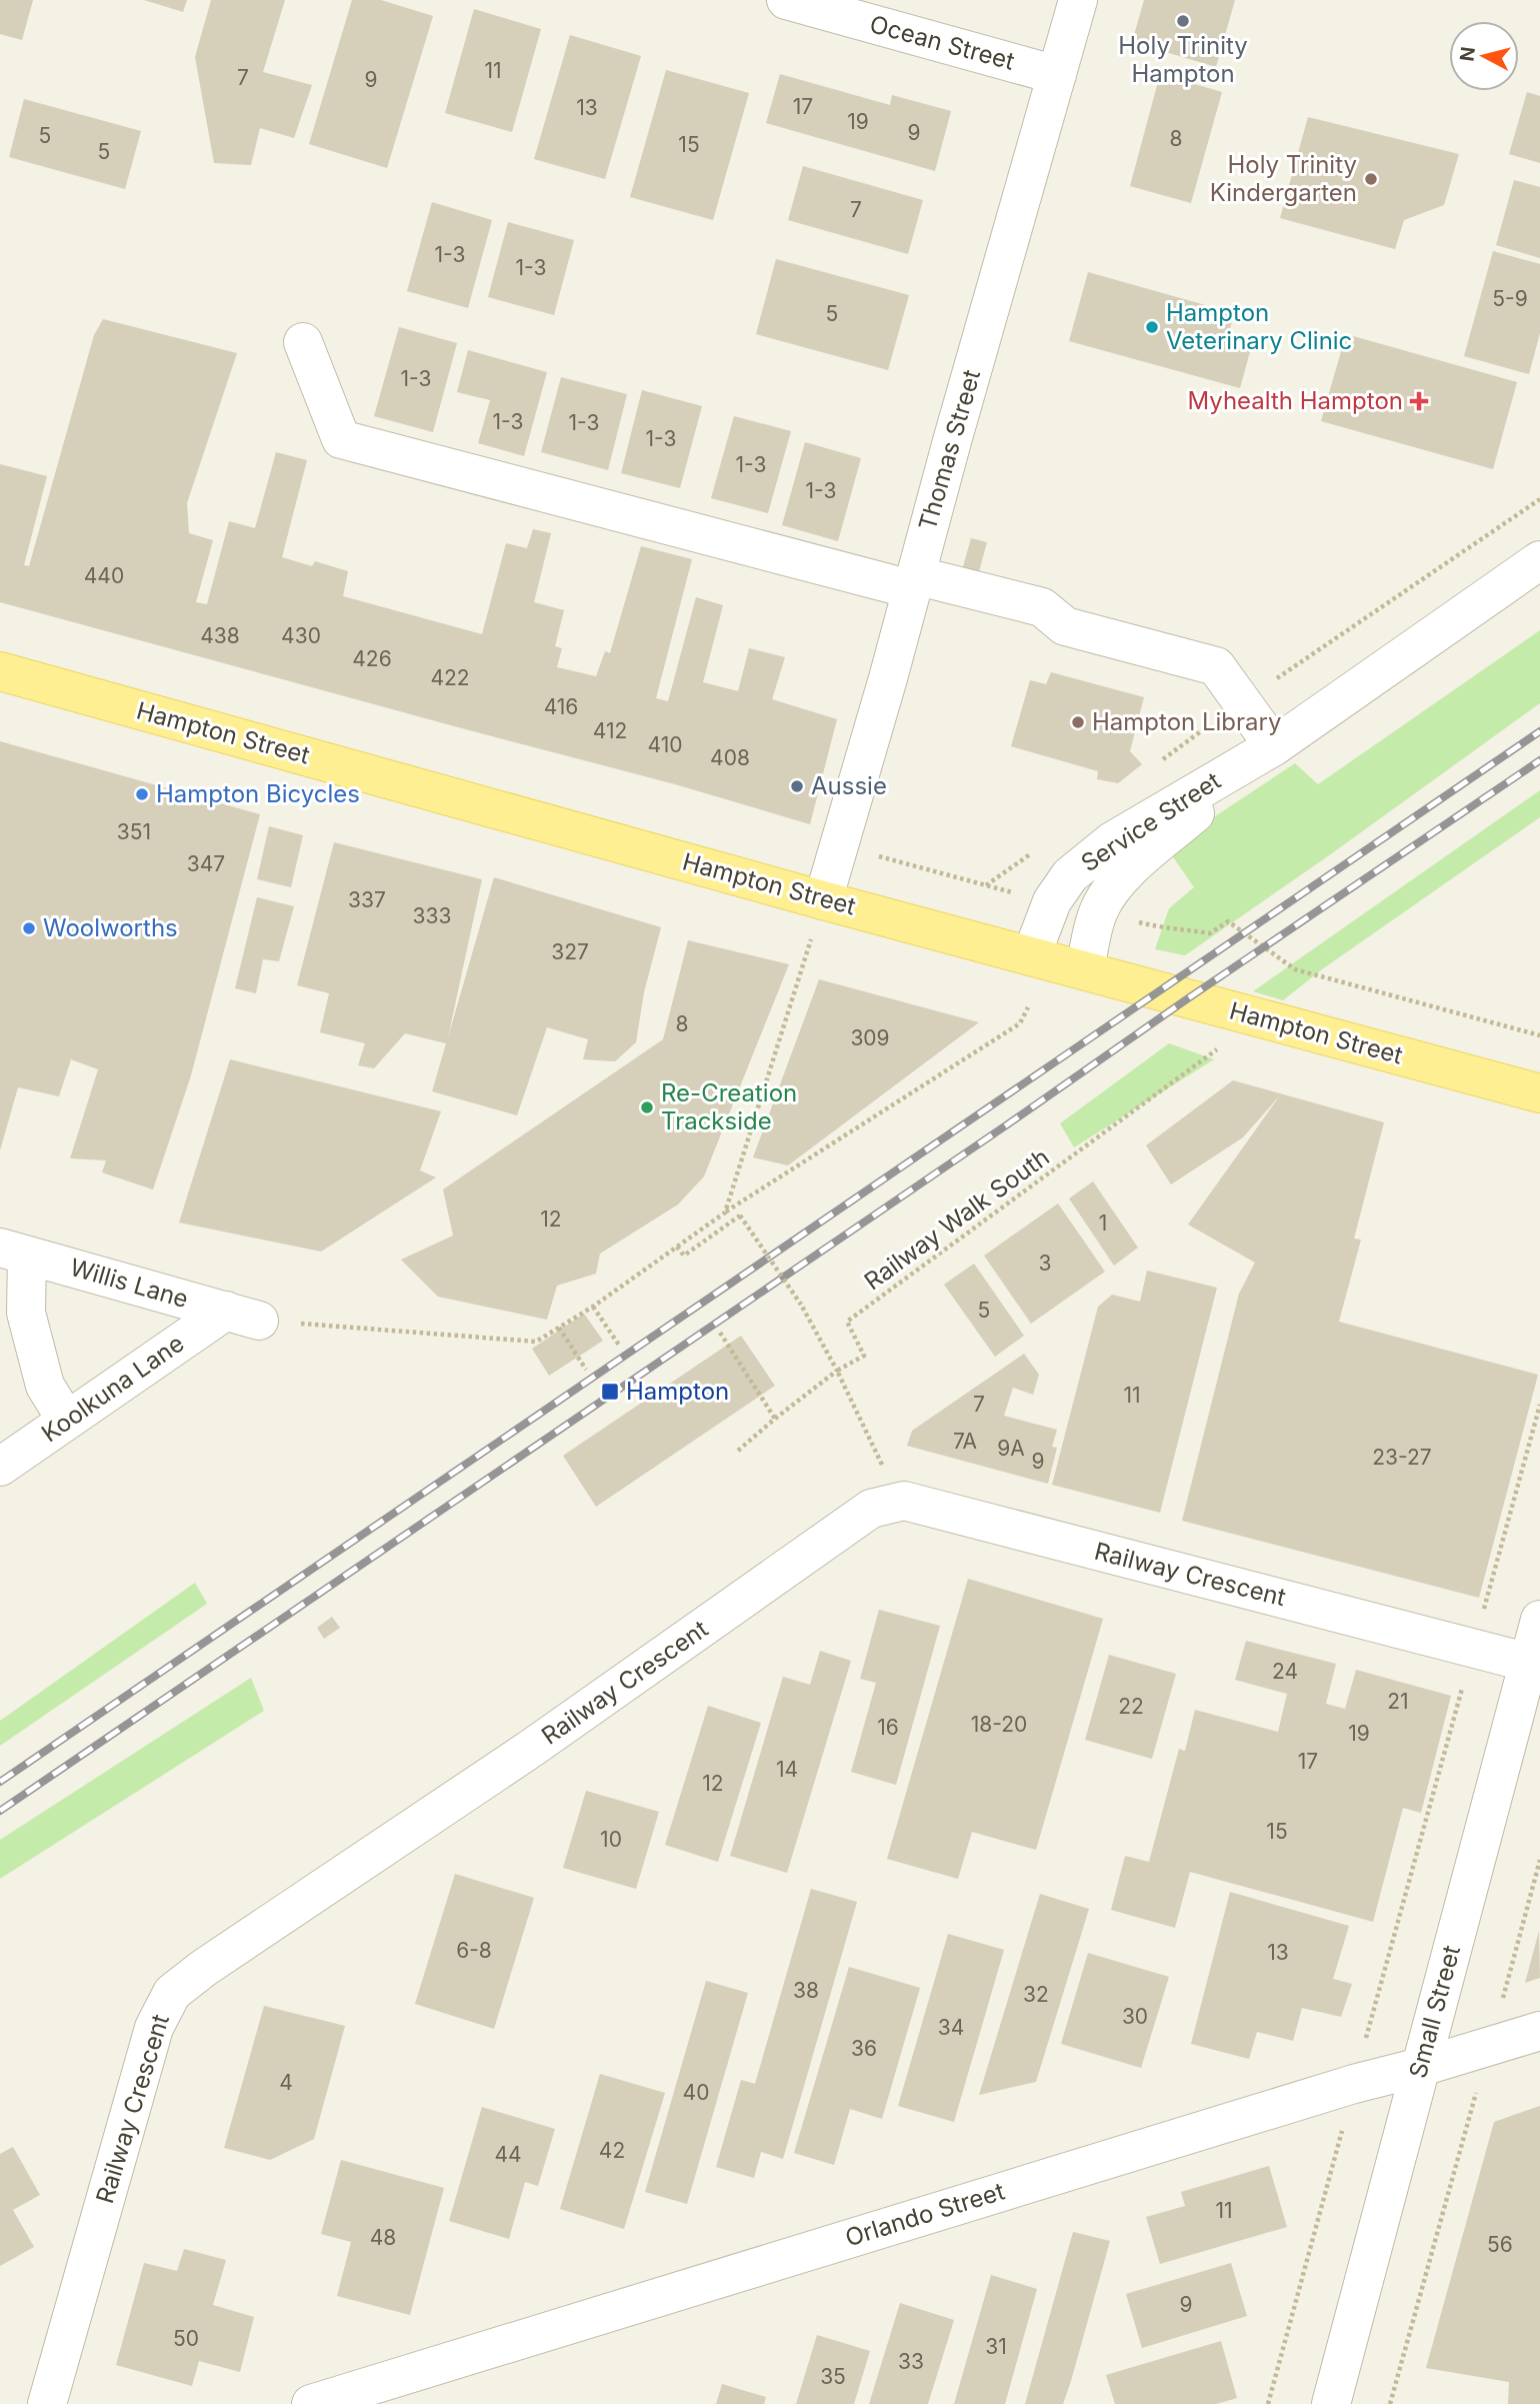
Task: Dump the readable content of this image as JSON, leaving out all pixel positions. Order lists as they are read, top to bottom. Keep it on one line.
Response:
{"streets":{"main road":["Hampton Street"],"street":["Ocean Street","Thomas Street","Service Street","Willis Lane","Koolkuna Lane","Railway Crescent","Small Street","Orlando Street"],"path":["Railway Walk South"]},"crossings":[["Ocean Street","Thomas Street"],["Thomas Street","Hampton Street"],["Hampton Street","Service Street"],["Hampton Street","Railway Walk South"],["Willis Lane","Koolkuna Lane"],["Railway Crescent","Small Street"],["Small Street","Orlando Street"]],"places":{"other":["Holy Trinity Hampton","Holy Trinity Kindergarten","Hampton Veterinary Clinic","Hampton Library","Aussie","Hampton Bicycles","Woolworths","Re-Creation Trackside"],"health":["Myhealth Hampton"],"transit":["Hampton"]},"house_numbers":["11","7","9","17","13","19","9","5","8","15","5","7","1-3","1-3","5-9","5","1-3","1-3","1-3","1-3","1-3","1-3","440","438","430","426","422","416","412","410","408","351","347","337","333","327","8","309","12","1","3","5","11","7","7A","9A","23-27","9","24","21","22","18-20","16","19","17","14","12","15","10","6-8","13","38","32","30","34","36","4","40","42","44","11","48","56","9","50","31","33","35"],"north":"left"}
